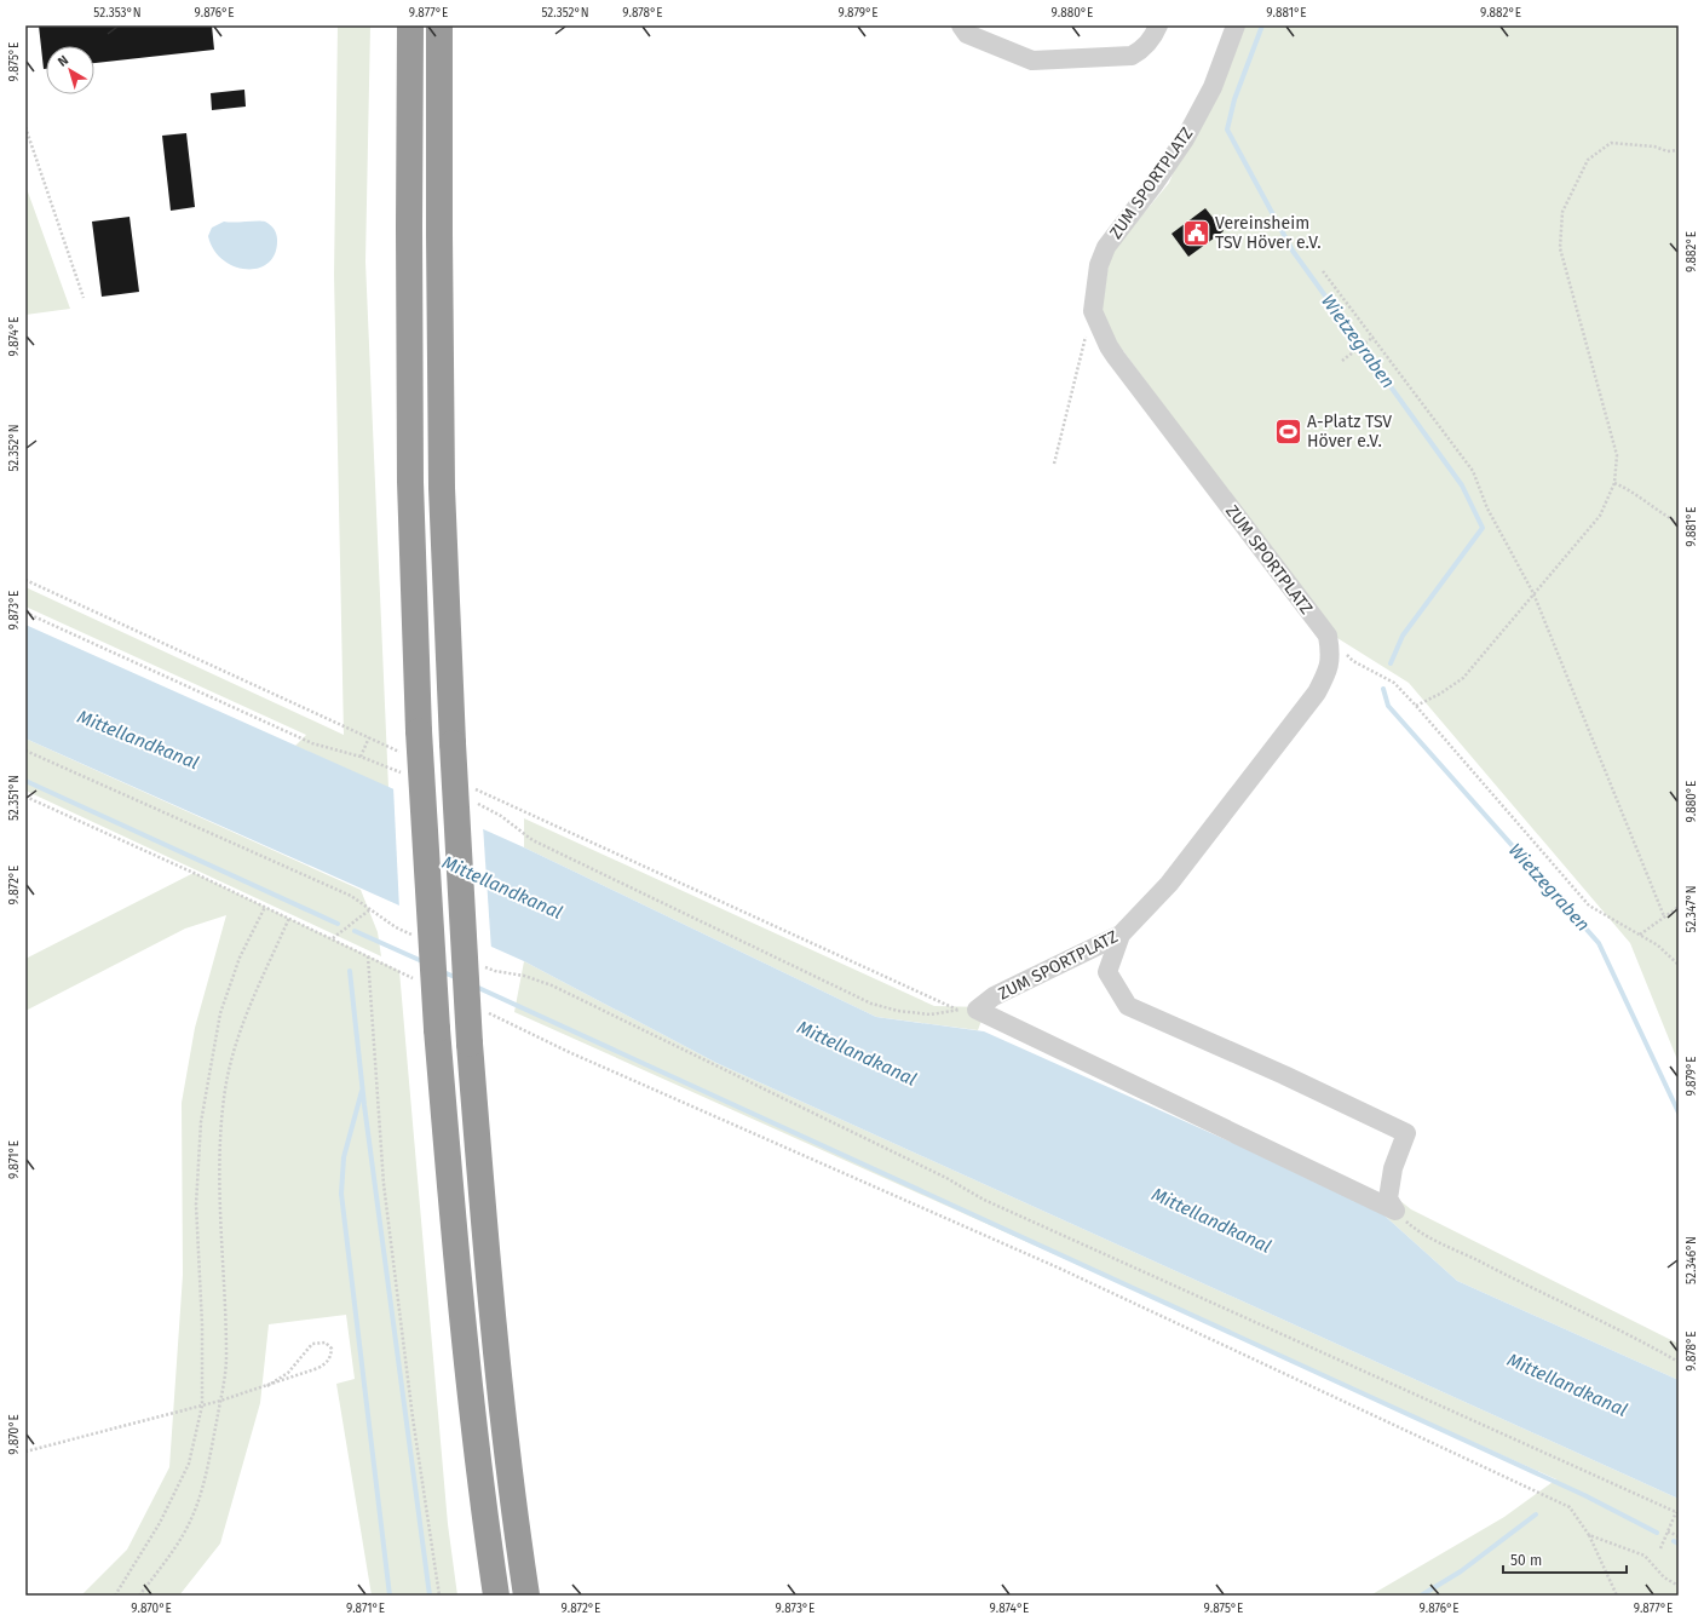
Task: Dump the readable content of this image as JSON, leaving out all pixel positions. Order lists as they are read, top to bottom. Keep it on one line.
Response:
{"streets":{"street":["ZUM SPORTPLATZ"]},"water":["Wietzegraben","Mittellandkanal"],"places":{"public building":["Vereinsheim TSV Höver e.V."],"sports":["A-Platz TSV Höver e.V."]},"scale_bar":"50 m","north":"top left","coordinates":["52.353°N","9.876°E","9.877°E","52.352°N","9.878°E","9.879°E","9.880°E","9.881°E","9.882°E","9.875°E","9.874°E","9.873°E","52.351°N","9.872°E","52.347°N","9.871°E","52.346°N","9.870°E"]}
